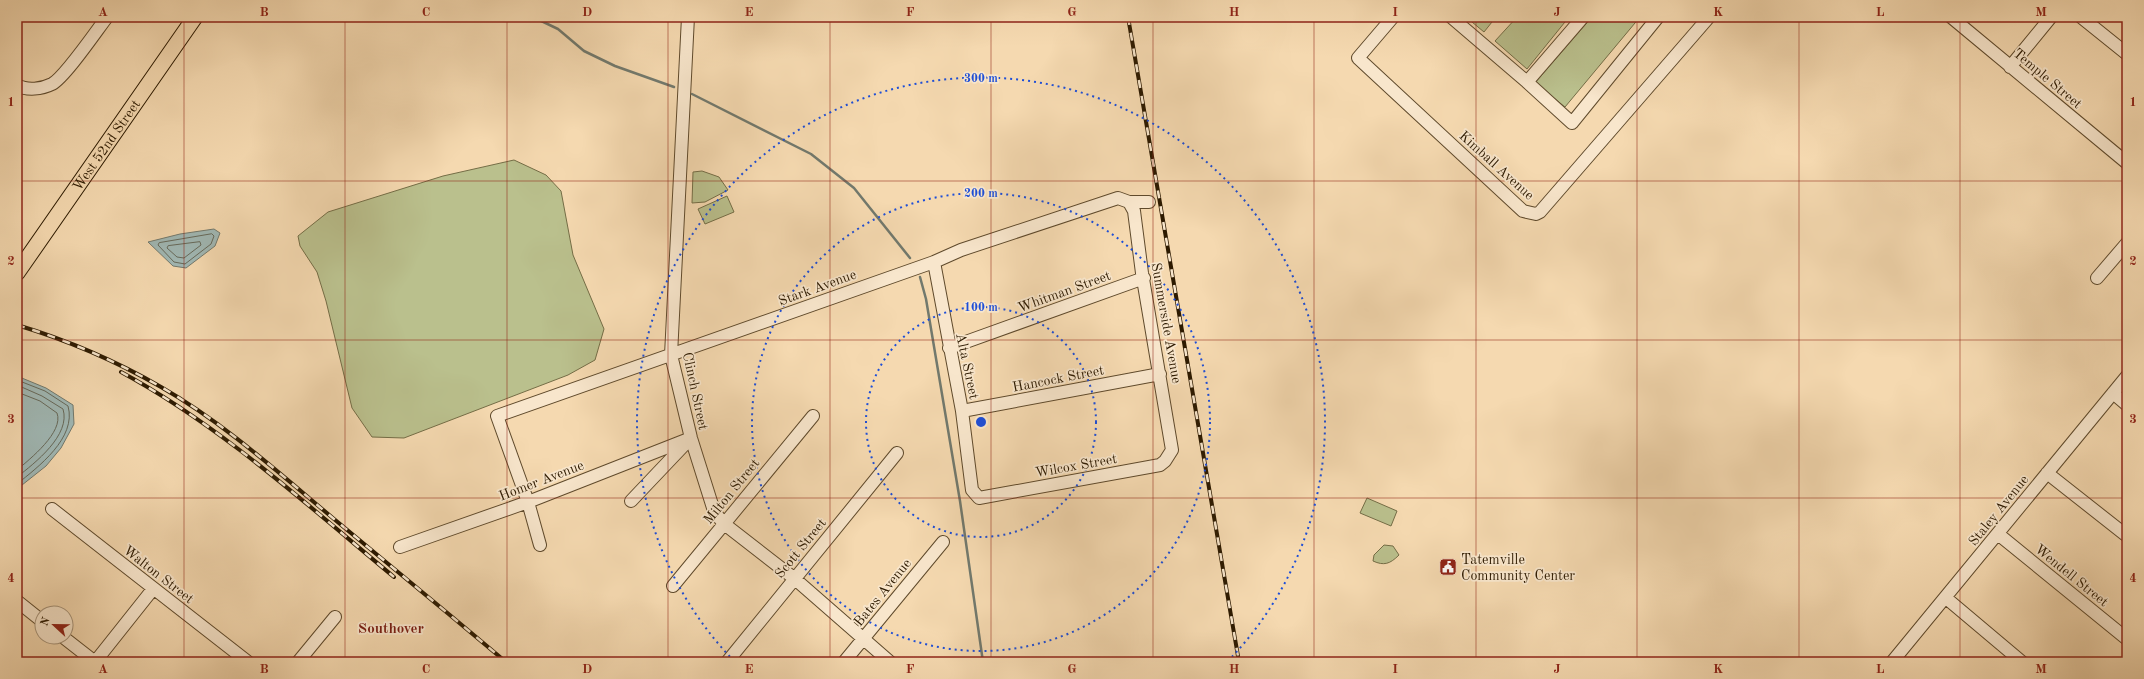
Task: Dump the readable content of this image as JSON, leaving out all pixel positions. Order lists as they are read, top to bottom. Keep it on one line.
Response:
{"streets":{"main road":["West 52nd Street"],"street":["Temple Street","Kimball Avenue","Stark Avenue","Whitman Street","Summerside Avenue","Alta Street","Hancock Street","Clinch Street","Wilcox Street","Homer Avenue","Milton Street","Staley Avenue","Scott Street","Walton Street","Wendell Street","Bates Avenue"]},"crossings":[["Stark Avenue","Summerside Avenue"],["Stark Avenue","Alta Street"],["Stark Avenue","Clinch Street"],["Stark Avenue","Homer Avenue"],["Whitman Street","Summerside Avenue"],["Whitman Street","Alta Street"],["Summerside Avenue","Hancock Street"],["Summerside Avenue","Wilcox Street"],["Alta Street","Hancock Street"],["Alta Street","Wilcox Street"],["Clinch Street","Homer Avenue"],["Clinch Street","Milton Street"],["Clinch Street","Scott Street"],["Clinch Street","Bates Avenue"],["Staley Avenue","Wendell Street"]],"districts":["Southover"],"places":{"public building":["Tatemville Community Center"]},"north":"left","grid":{"columns":["A","B","C","D","E","F","G","H","I","J","K","L","M"],"rows":["1","2","3","4"]},"rings":["300 m","200 m","100 m"]}
